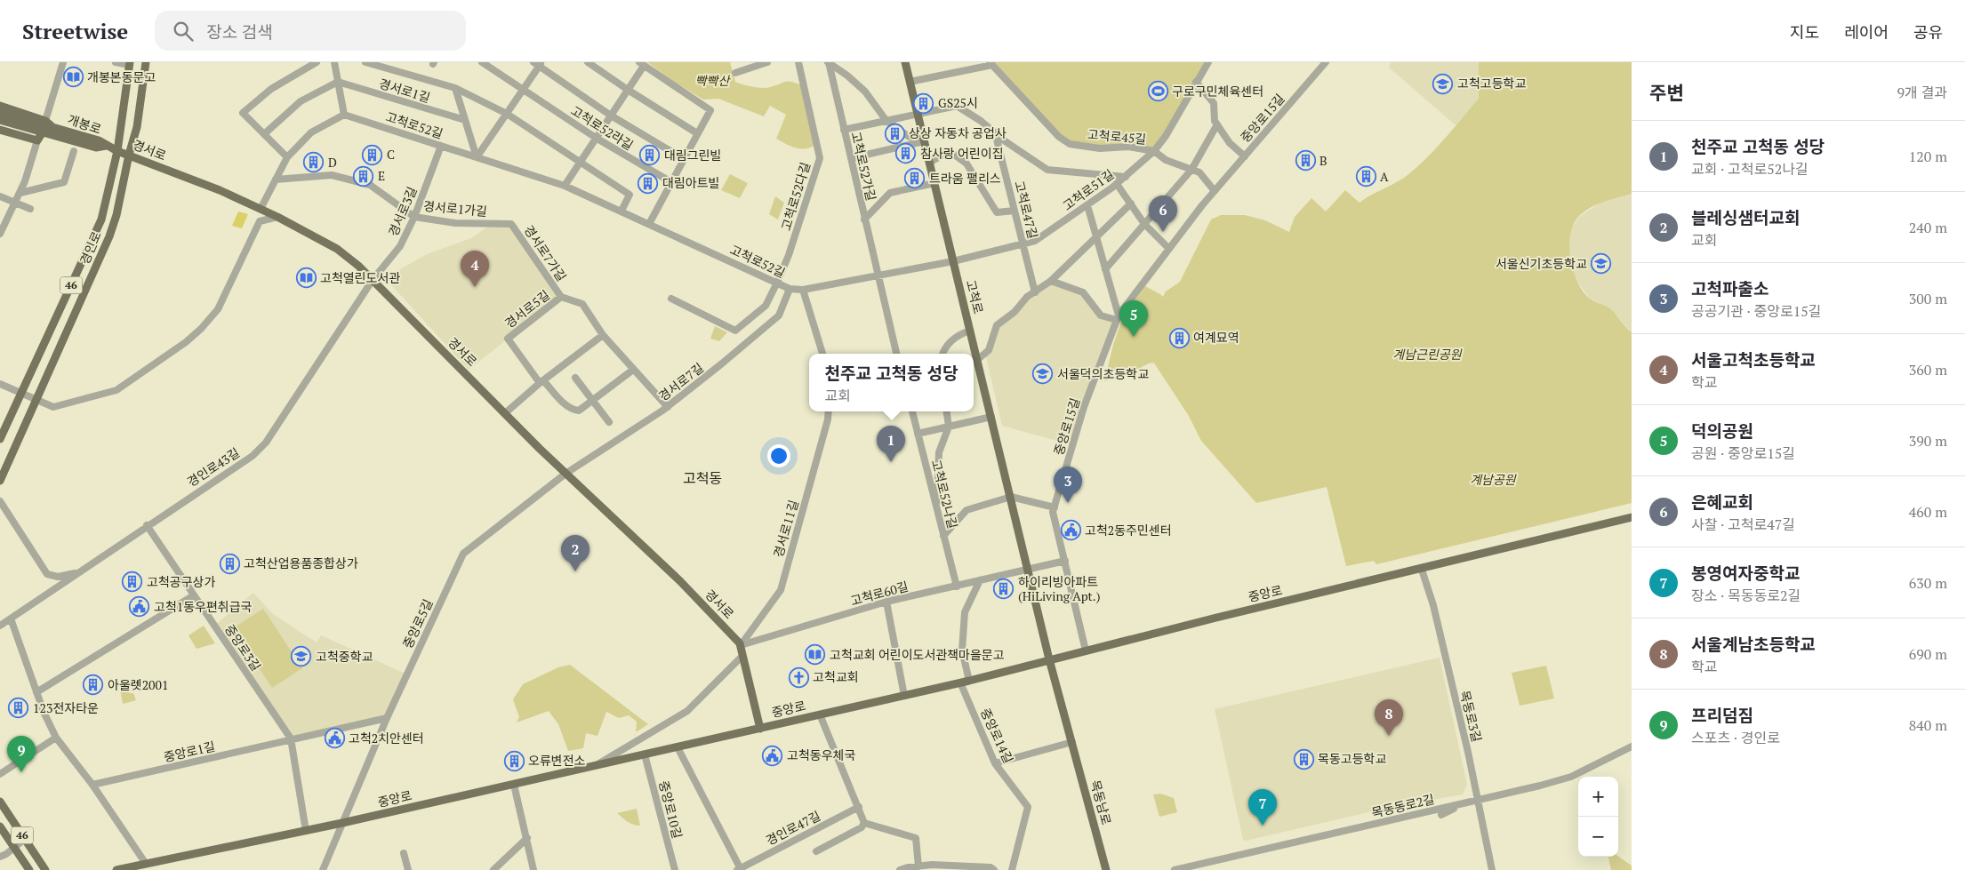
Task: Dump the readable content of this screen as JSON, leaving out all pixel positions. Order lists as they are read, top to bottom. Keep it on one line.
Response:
{"streets":{"main road":["개봉로","경서로","경인로","46","고척로","중앙로","목동남로"],"street":["경서로1길","중앙로15길","고척로52길","고척로52라길","고척로45길","고척로52가길","고척로51길","고척로52다길","경서로1가길","고척로47길","경서로3길","경서로7가길","경서로5길","경서로7길","경인로43길","고척로52나길","경서로11길","고척로60길","중앙로5길","중앙로3길","목동로3길","중앙로14길","중앙로1길","목동동로2길","중앙로10길","경인로47길"]},"crossings":[["중앙로15길","고척로45길"],["중앙로15길","중앙로"],["개봉로","경서로"],["고척로52길","고척로52가길"],["고척로52길","고척로51길"],["고척로52길","고척로52다길"],["고척로52길","경서로3길"],["고척로52길","고척로"],["고척로52길","경서로7길"],["고척로45길","고척로51길"],["경서로","경서로3길"],["경서로","경인로"],["경서로","경서로7길"],["경서로","경인로43길"],["경서로","경서로11길"],["경서로","고척로60길"],["경서로","중앙로5길"],["고척로51길","고척로47길"],["고척로51길","고척로"],["경서로1가길","경서로3길"],["경서로1가길","경서로7가길"],["경서로3길","경인로43길"],["경서로7가길","경서로5길"],["경서로7가길","경서로7길"],["고척로","고척로60길"],["고척로","중앙로"],["고척로","목동남로"],["경서로7길","중앙로5길"],["경인로43길","중앙로3길"],["고척로52나길","고척로60길"],["경서로11길","고척로60길"],["고척로60길","중앙로14길"],["중앙로","중앙로5길"],["중앙로","중앙로3길"],["중앙로","목동로3길"],["중앙로","중앙로14길"],["중앙로","목동남로"],["중앙로","중앙로10길"],["중앙로3길","중앙로1길"],["목동로3길","목동동로2길"]],"districts":["고척동"],"parks":["빡빡산","계남근린공원","계남공원"],"places":{"library":["개봉본동문고","고척열린도서관","고척교회 어린이도서관책마을문고"],"school or university":["고척고등학교","서울신기초등학교","서울덕의초등학교","고척중학교"],"sports":["구로구민체육센터"],"building":["GS25시","상상 자동차 공업사","참사랑 어린이집","C","대림그린빌","B","D","E","A","트라움 팰리스","대림아트빌","여계묘역","고척산업용품종합상가","고척공구상가","하이리빙아파트 (HiLiving Apt.)","아울렛2001","123전자타운","목동고등학교","오류변전소"],"public building":["고척2동주민센터","고척1동우편취급국","고척2치안센터","고척동우체국"],"church":["고척교회"]},"page":{"header":"Streetwise","search":"장소 검색","nav":["지도","레이어","공유"],"heading":["주변","9개 결과"],"list":[{"mark":"1","name":"천주교 고척동 성당","note":"교회 · 고척로52나길","value":"120 m"},{"mark":"2","name":"블레싱샘터교회","note":"교회","value":"240 m"},{"mark":"3","name":"고척파출소","note":"공공기관 · 중앙로15길","value":"300 m"},{"mark":"4","name":"서울고척초등학교","note":"학교","value":"360 m"},{"mark":"5","name":"덕의공원","note":"공원 · 중앙로15길","value":"390 m"},{"mark":"6","name":"은혜교회","note":"사찰 · 고척로47길","value":"460 m"},{"mark":"7","name":"봉영여자중학교","note":"장소 · 목동동로2길","value":"630 m"},{"mark":"8","name":"서울계남초등학교","note":"학교","value":"690 m"},{"mark":"9","name":"프리덤짐","note":"스포츠 · 경인로","value":"840 m"}],"pins":["6","4","5","1","3","2","8","9","7"],"popup":["천주교 고척동 성당","교회"],"map_buttons":["+","−"]}}
